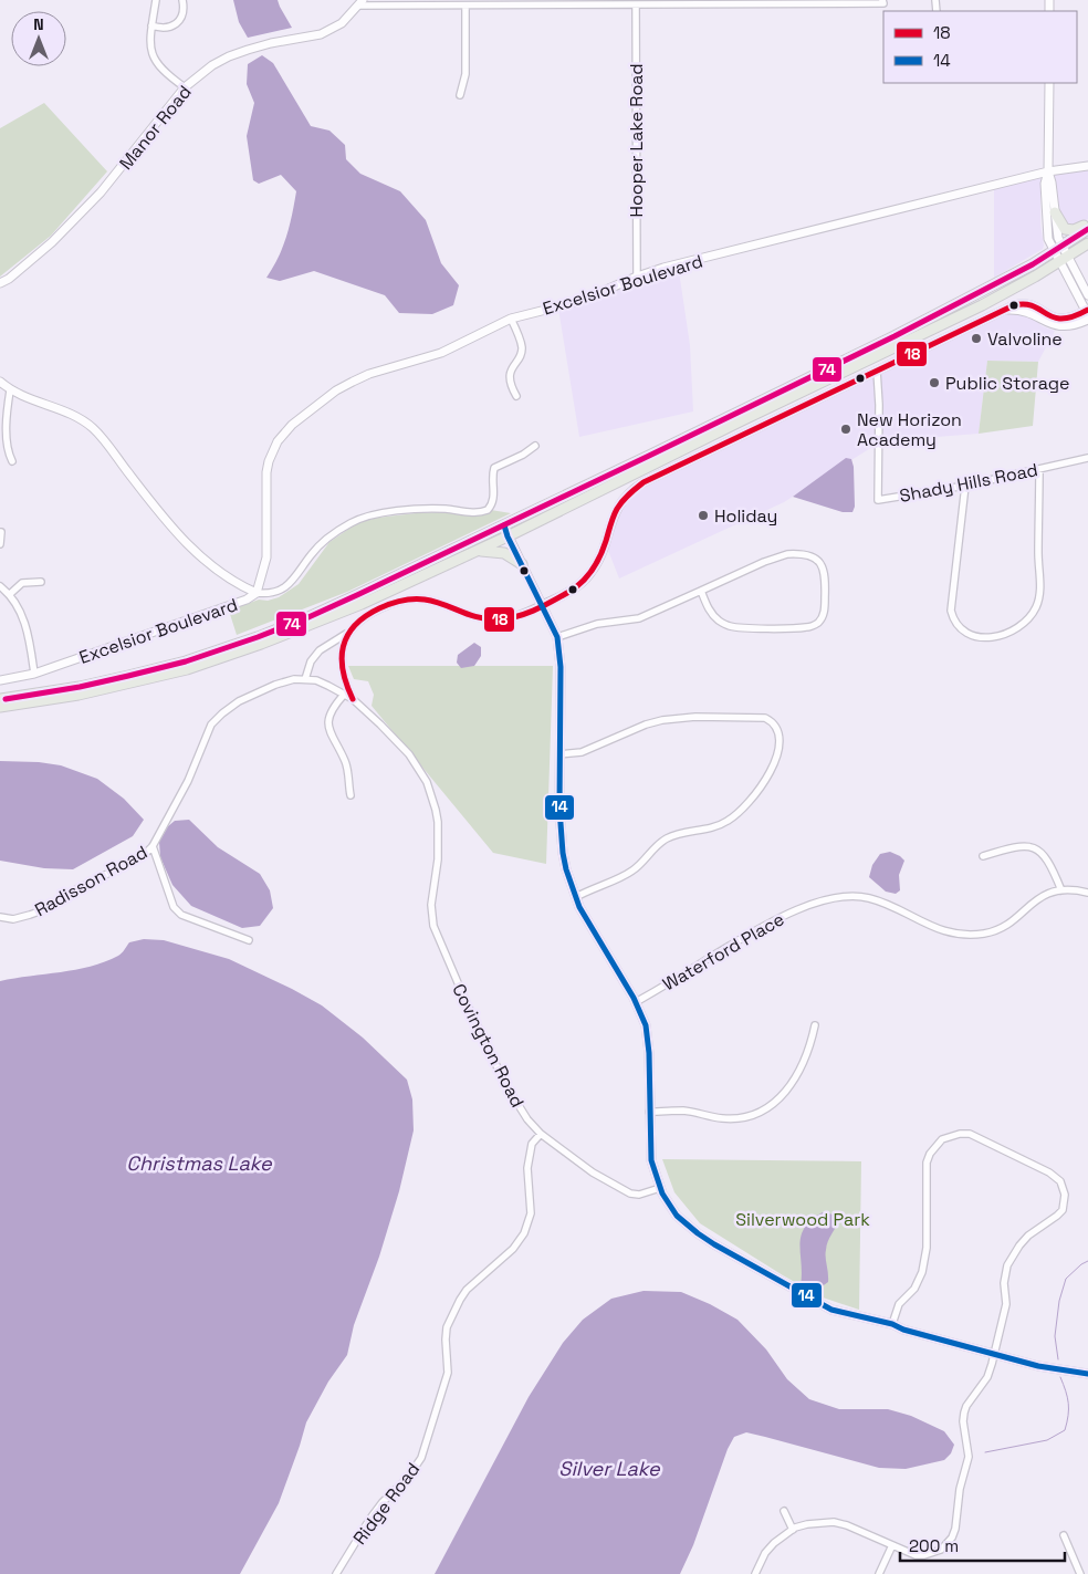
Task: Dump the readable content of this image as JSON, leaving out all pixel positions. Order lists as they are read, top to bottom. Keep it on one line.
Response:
{"streets":{"street":["Manor Road","Hooper Lake Road","Excelsior Boulevard","Shady Hills Road","Radisson Road","Waterford Place","Covington Road","Ridge Road"]},"crossings":[["Hooper Lake Road","Excelsior Boulevard"],["Radisson Road","Covington Road"],["Covington Road","Ridge Road"]],"water":["Christmas Lake","Silver Lake"],"parks":["Silverwood Park"],"places":["Valvoline","Public Storage","New Horizon Academy","Holiday"],"lines":["transit line 74","transit line 18","transit line 14"],"legend":["18","14"],"scale_bar":"200 m","north":"top"}
